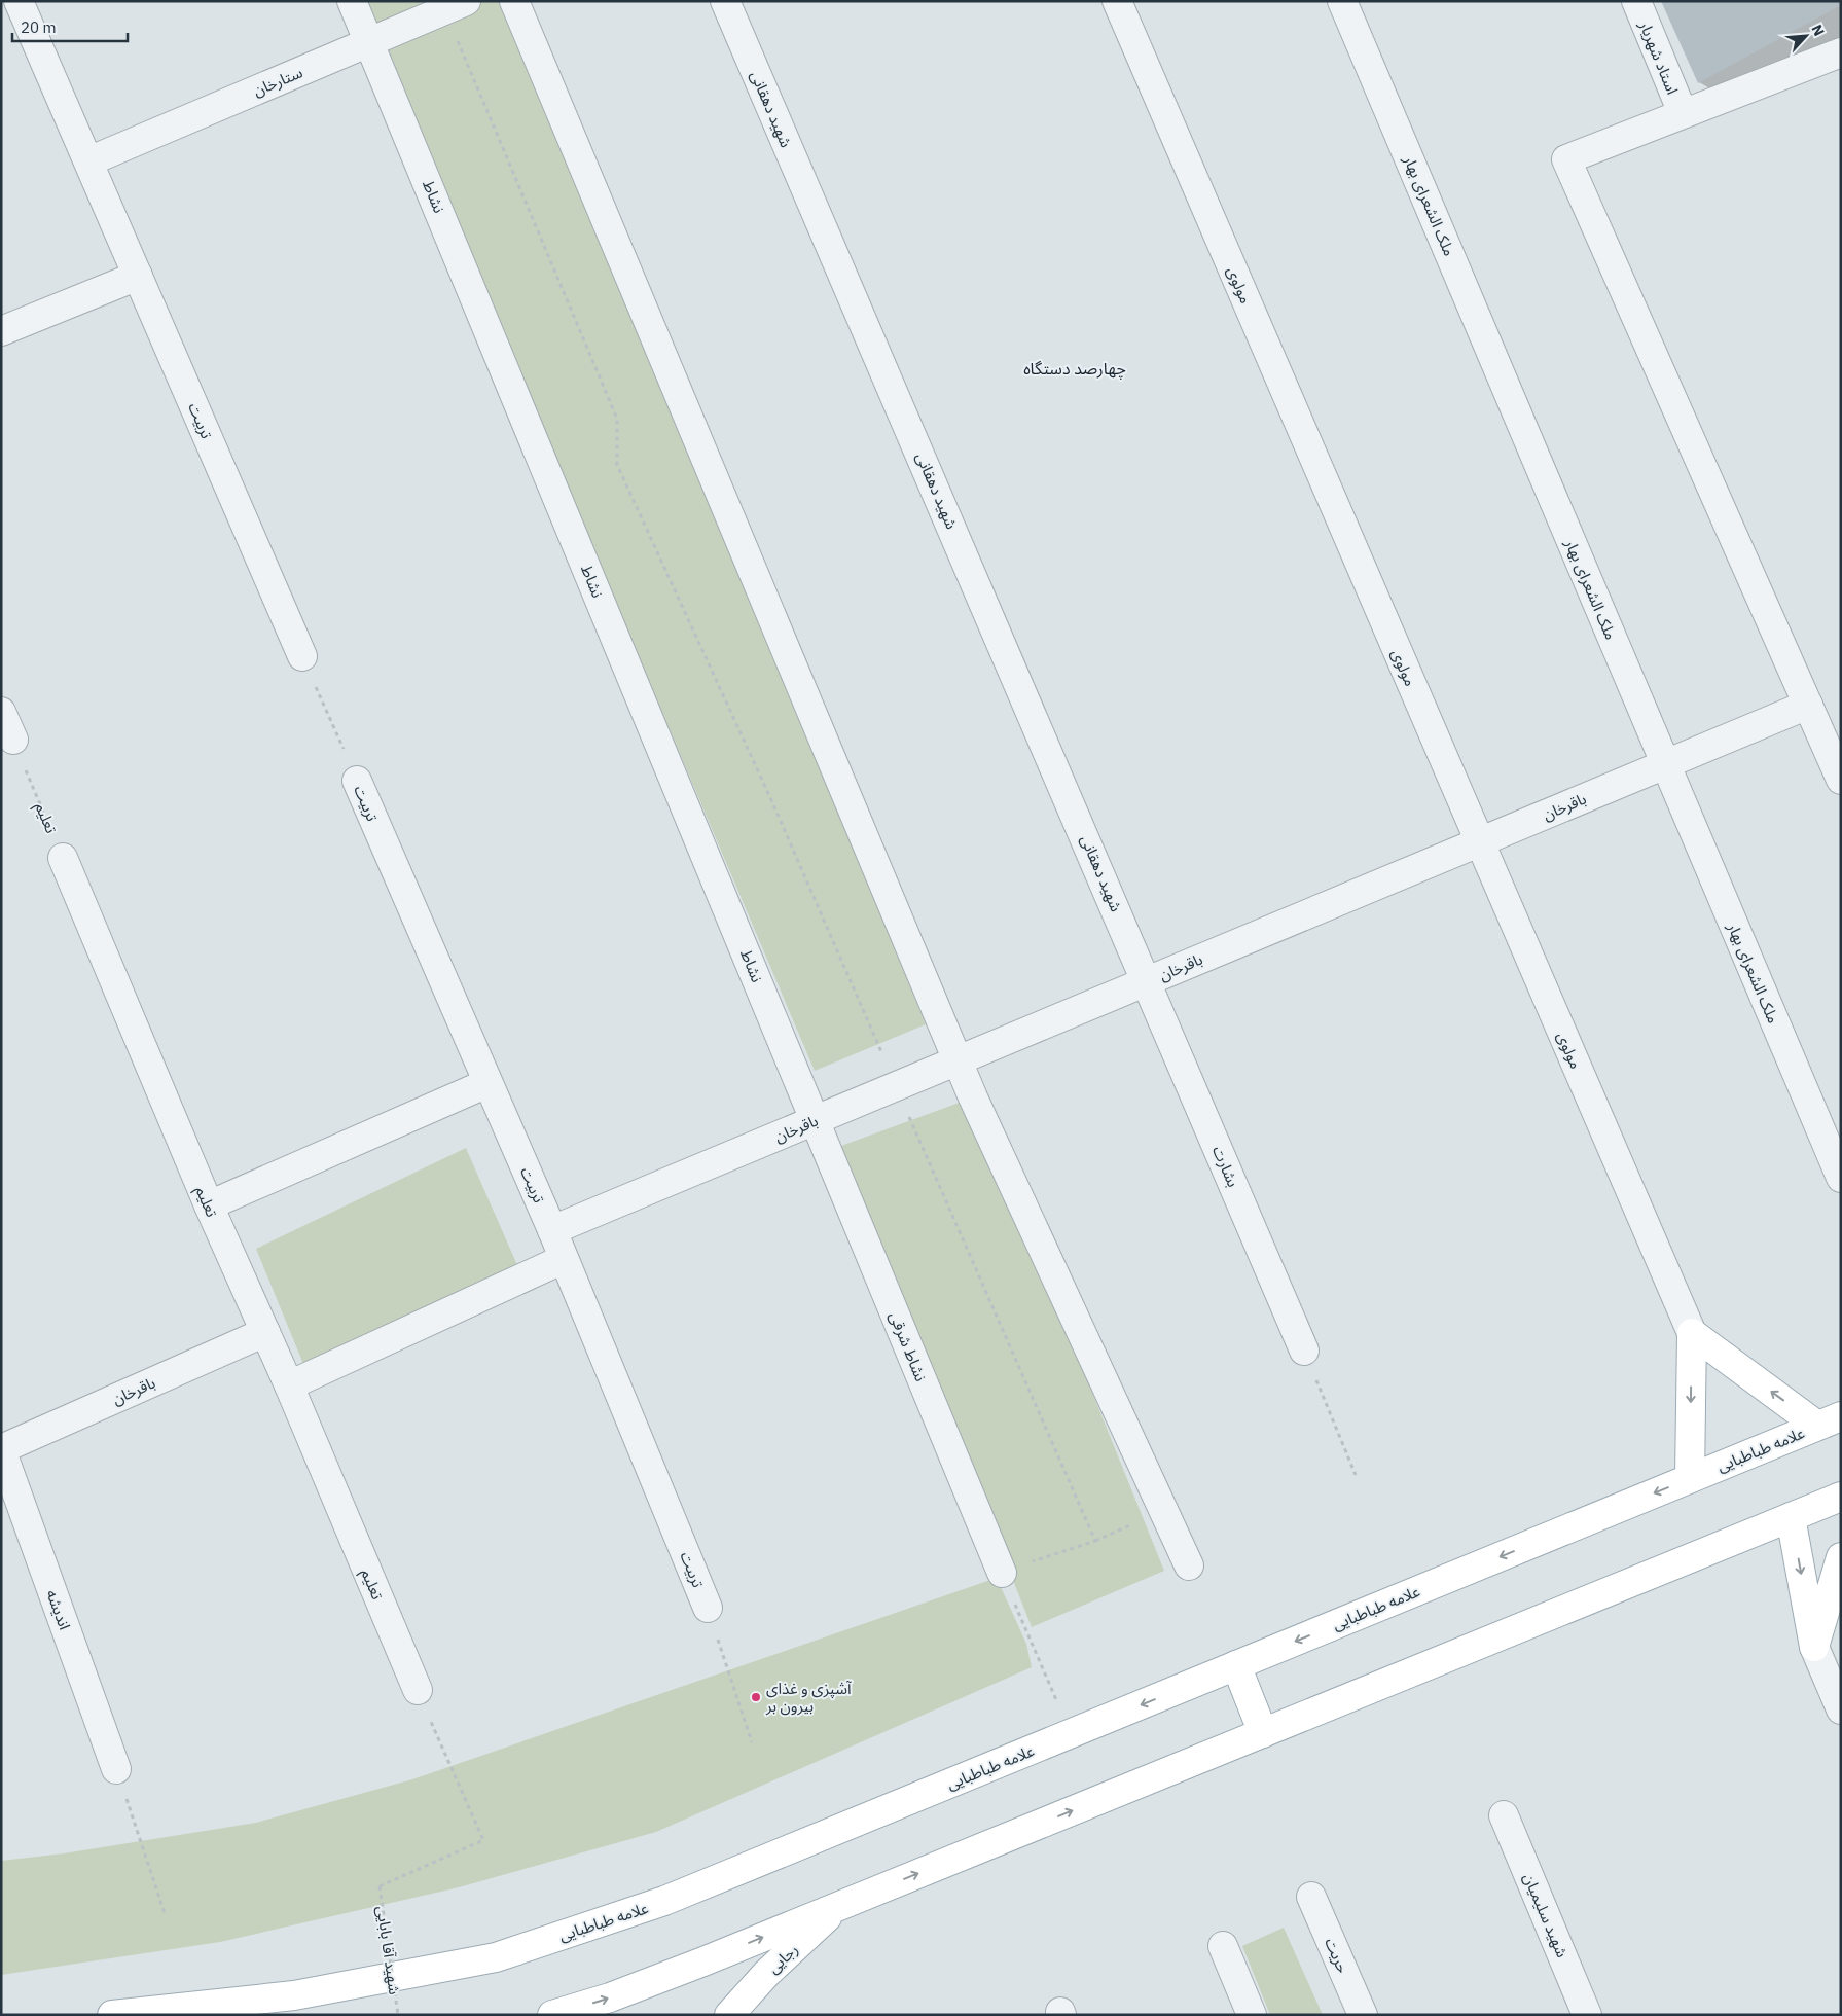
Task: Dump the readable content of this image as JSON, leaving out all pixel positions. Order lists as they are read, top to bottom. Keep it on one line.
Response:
{"streets":{"main road":["علامه طباطبایی","رجایی"],"street":["استاد شهریار","ستارخان","شهید دهقانی","نشاط","ملک الشعرای بهار","مولوی","تربیت","باقرخان","تعلیم","بشارت","نشاط شرقی","اندیشه","شهید سلیمیان","حریت"],"path":["شهید آقا بابایی"]},"crossings":[["ستارخان","نشاط"],["ستارخان","تربیت"],["شهید دهقانی","باقرخان"],["شهید دهقانی","بشارت"],["نشاط","باقرخان"],["نشاط","نشاط شرقی"],["ملک الشعرای بهار","باقرخان"],["مولوی","باقرخان"],["تربیت","باقرخان"],["باقرخان","تعلیم"],["باقرخان","بشارت"],["باقرخان","نشاط شرقی"],["باقرخان","اندیشه"],["تعلیم","شهید آقا بابایی"]],"districts":["چهارصد دستگاه"],"places":["آشپزی و غذای بیرون بر"],"scale_bar":"20 m","north":"top right"}
